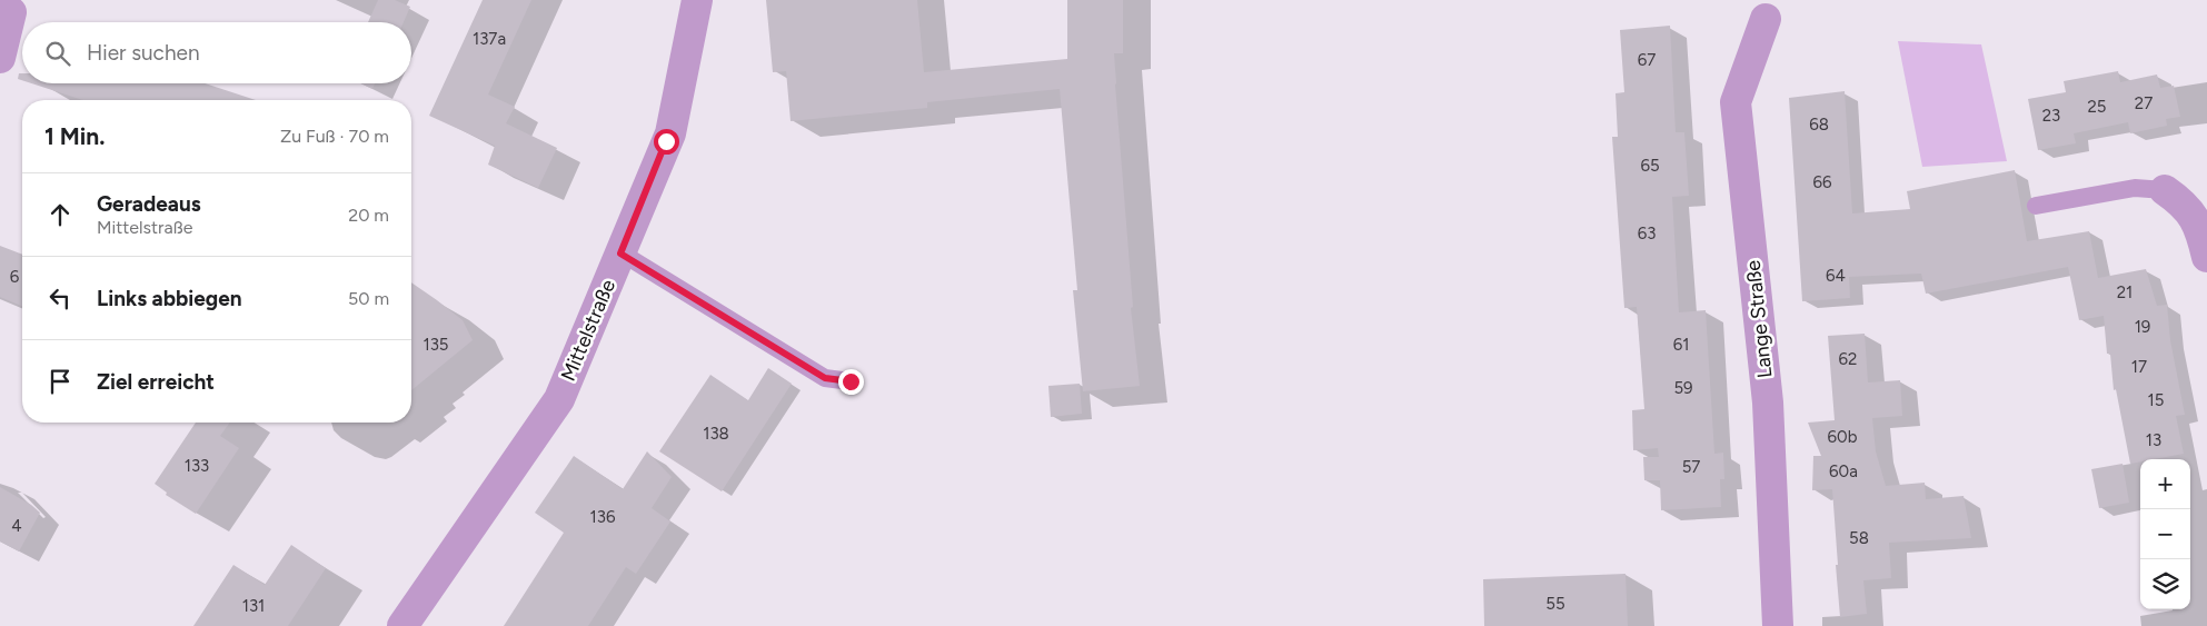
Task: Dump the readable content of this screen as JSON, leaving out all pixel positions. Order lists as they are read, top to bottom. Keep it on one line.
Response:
{"streets":{"street":["Lange Straße","Mittelstraße"]},"house_numbers":["137a","67","27","25","23","68","65","66","63","64","6","21","19","135","61","62","17","59","15","138","60b","13","133","57","60a","136","4","58","55","131"],"page":{"search":"Hier suchen","heading":["1 Min.","Zu Fuß · 70 m"],"list":[["Geradeaus","Mittelstraße","20 m"],["Links abbiegen","50 m"],"Ziel erreicht"],"map_buttons":["+","−"]}}
